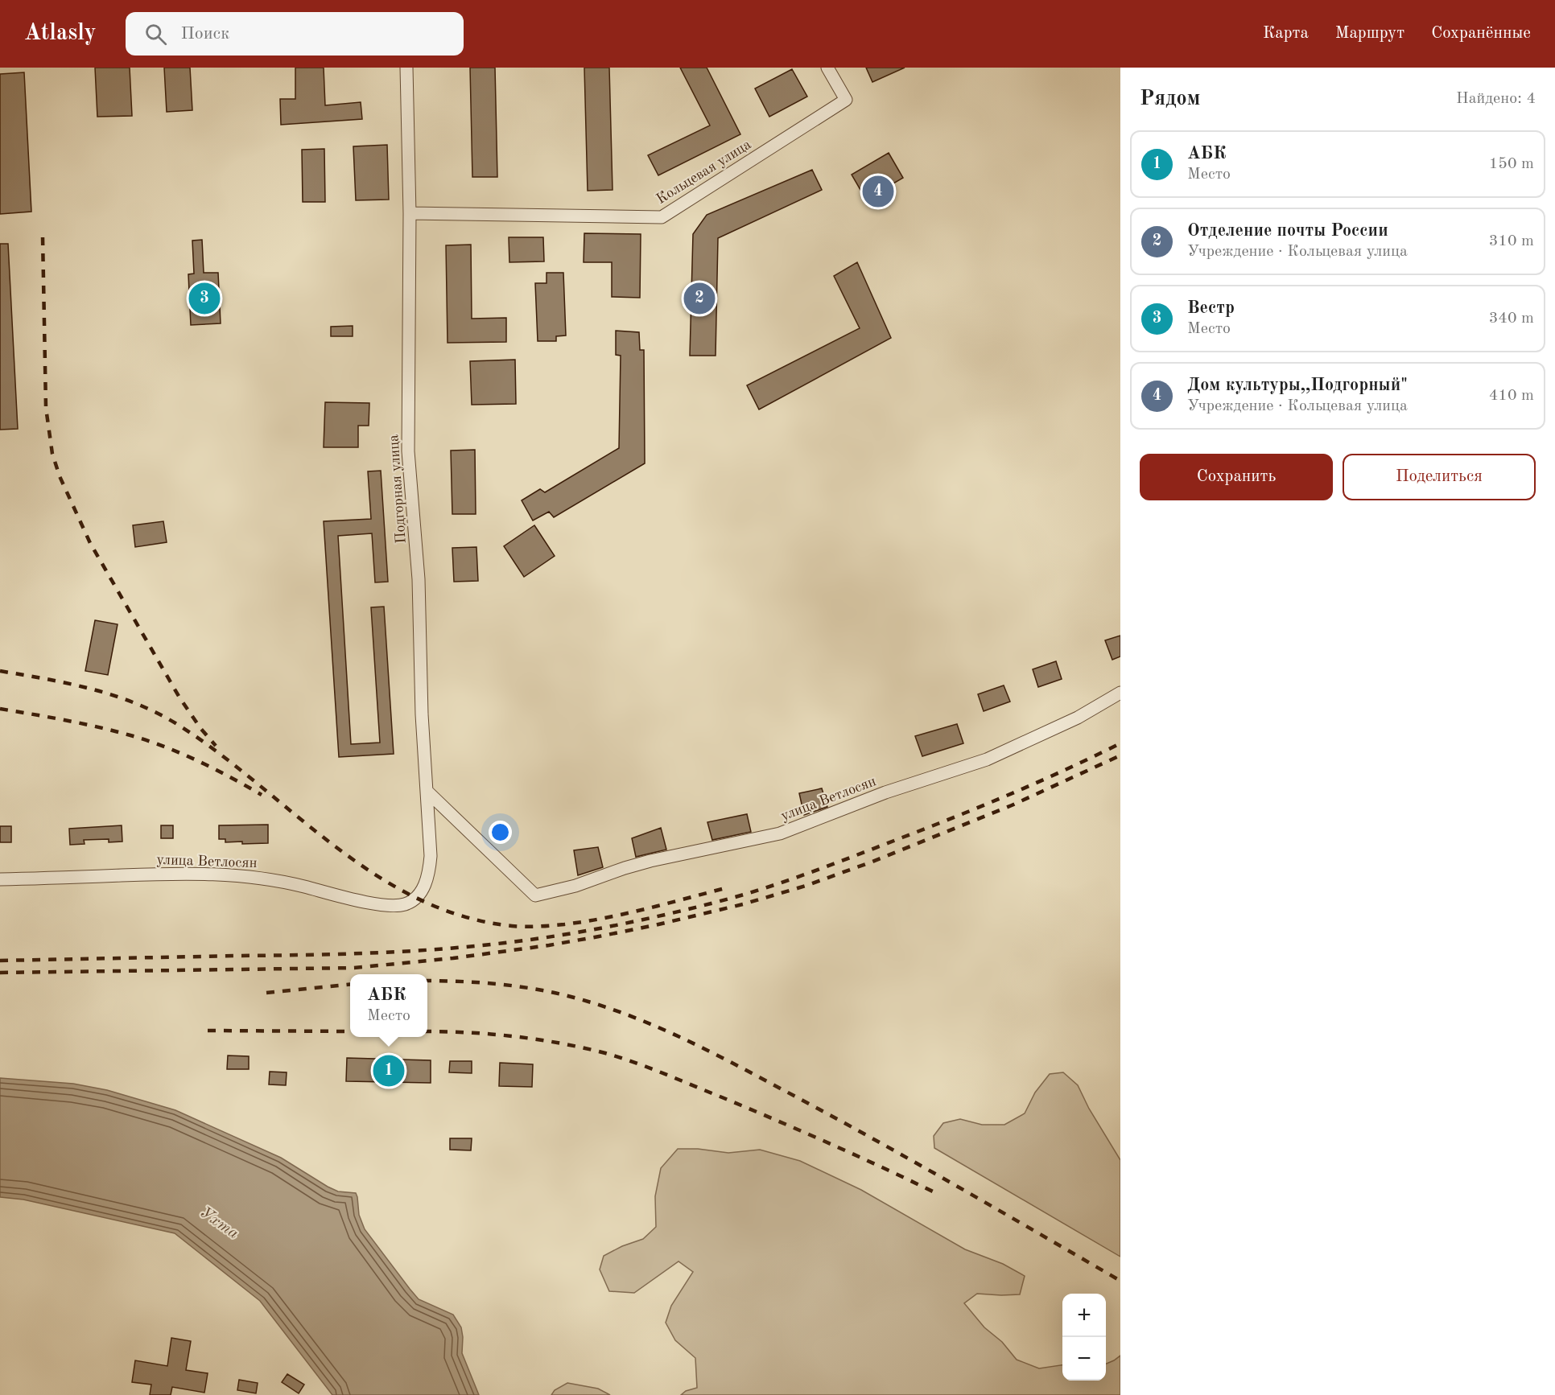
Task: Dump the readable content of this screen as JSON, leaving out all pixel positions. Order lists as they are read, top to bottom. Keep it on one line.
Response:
{"streets":{"street":["Кольцевая улица","Подгорная улица","улица Ветлосян"]},"crossings":[["Кольцевая улица","Подгорная улица"],["Подгорная улица","улица Ветлосян"]],"water":["Ухта"],"page":{"header":"Atlasly","search":"Поиск","nav":["Карта","Маршрут","Сохранённые"],"heading":["Рядом","Найдено: 4"],"list":[{"mark":"1","name":"АБК","note":"Место","value":"150 m"},{"mark":"2","name":"Отделение почты России","note":"Учреждение · Кольцевая улица","value":"310 m"},{"mark":"3","name":"Вестр","note":"Место","value":"340 m"},{"mark":"4","name":"Дом культуры,,Подгорный\"","note":"Учреждение · Кольцевая улица","value":"410 m"}],"pins":["4","2","3","1"],"buttons":["Сохранить","Поделиться"],"popup":["АБК","Место"],"map_buttons":["+","−"]}}
